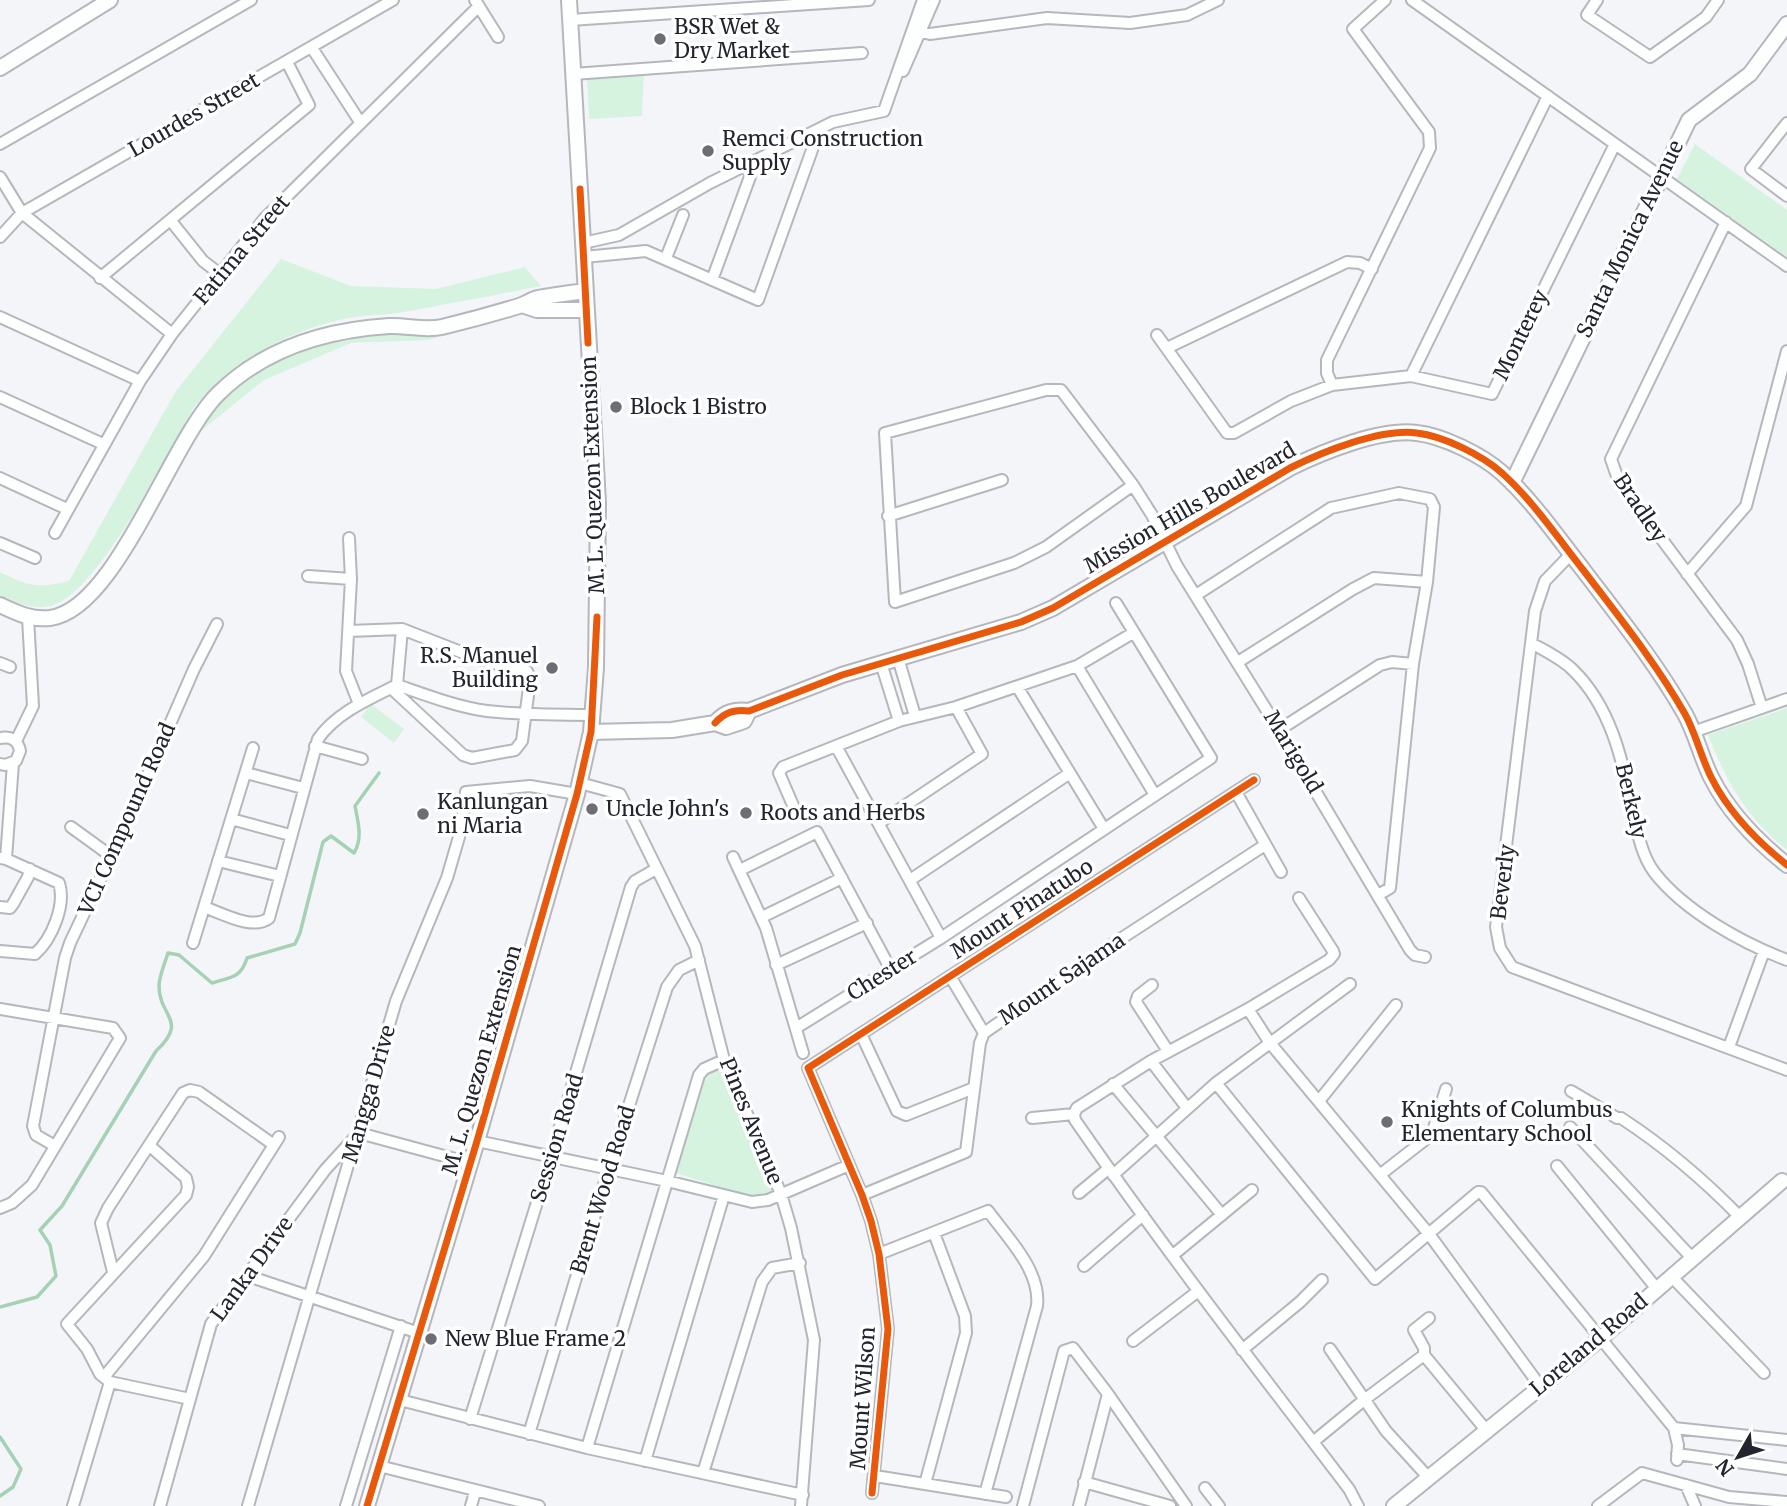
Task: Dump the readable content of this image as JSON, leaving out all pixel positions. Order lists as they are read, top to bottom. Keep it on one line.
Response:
{"streets":{"street":["Lourdes Street","Santa Monica Avenue","Fatima Street","Monterey","M. L. Quezon Extension","Mission Hills Boulevard","Bradley","Marigold","Berkely","VCI Compound Road","Beverly","Mount Pinatubo","Chester","Mount Sajama","Mangga Drive","Pines Avenue","Session Road","Brent Wood Road","Lanka Drive","Loreland Road","Mount Wilson"]},"crossings":[["Santa Monica Avenue","Mission Hills Boulevard"],["M. L. Quezon Extension","Mission Hills Boulevard"],["M. L. Quezon Extension","Mangga Drive"],["M. L. Quezon Extension","Pines Avenue"],["Mission Hills Boulevard","Marigold"],["Mission Hills Boulevard","Beverly"],["Berkely","Beverly"],["Mount Pinatubo","Mount Wilson"],["Mount Sajama","Mount Wilson"],["Mangga Drive","Pines Avenue"],["Mangga Drive","Lanka Drive"],["Pines Avenue","Session Road"],["Pines Avenue","Brent Wood Road"]],"places":["BSR Wet & Dry Market","Remci Construction Supply","Block 1 Bistro","R.S. Manuel Building","Uncle John's","Roots and Herbs","Kanlungan ni Maria","Knights of Columbus Elementary School","New Blue Frame 2"],"north":"bottom left"}
